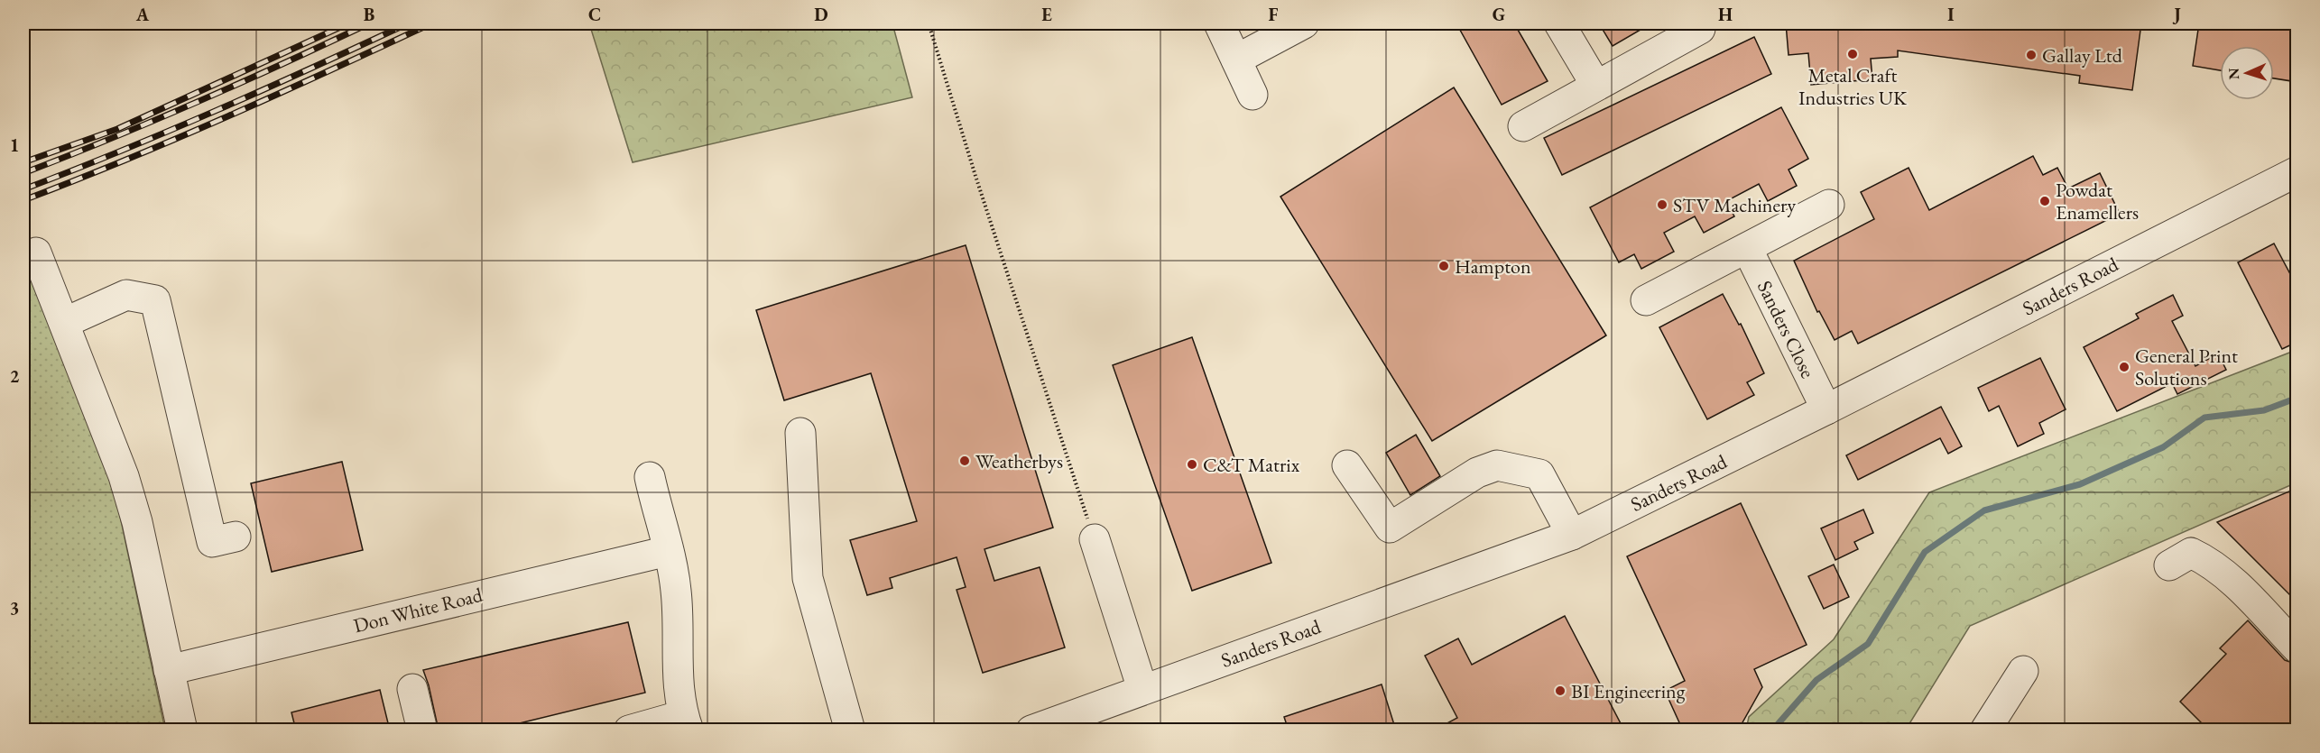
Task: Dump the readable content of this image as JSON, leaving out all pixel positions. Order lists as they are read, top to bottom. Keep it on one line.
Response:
{"streets":{"street":["Sanders Road","Sanders Close","Don White Road"]},"crossings":[["Sanders Road","Sanders Close"]],"places":["Metal Craft Industries UK","Gallay Ltd","Powdat Enamellers","STV Machinery","Hampton","General Print Solutions","Weatherbys","C&T Matrix","BI Engineering"],"north":"left","grid":{"columns":["A","B","C","D","E","F","G","H","I","J"],"rows":["1","2","3"]}}
